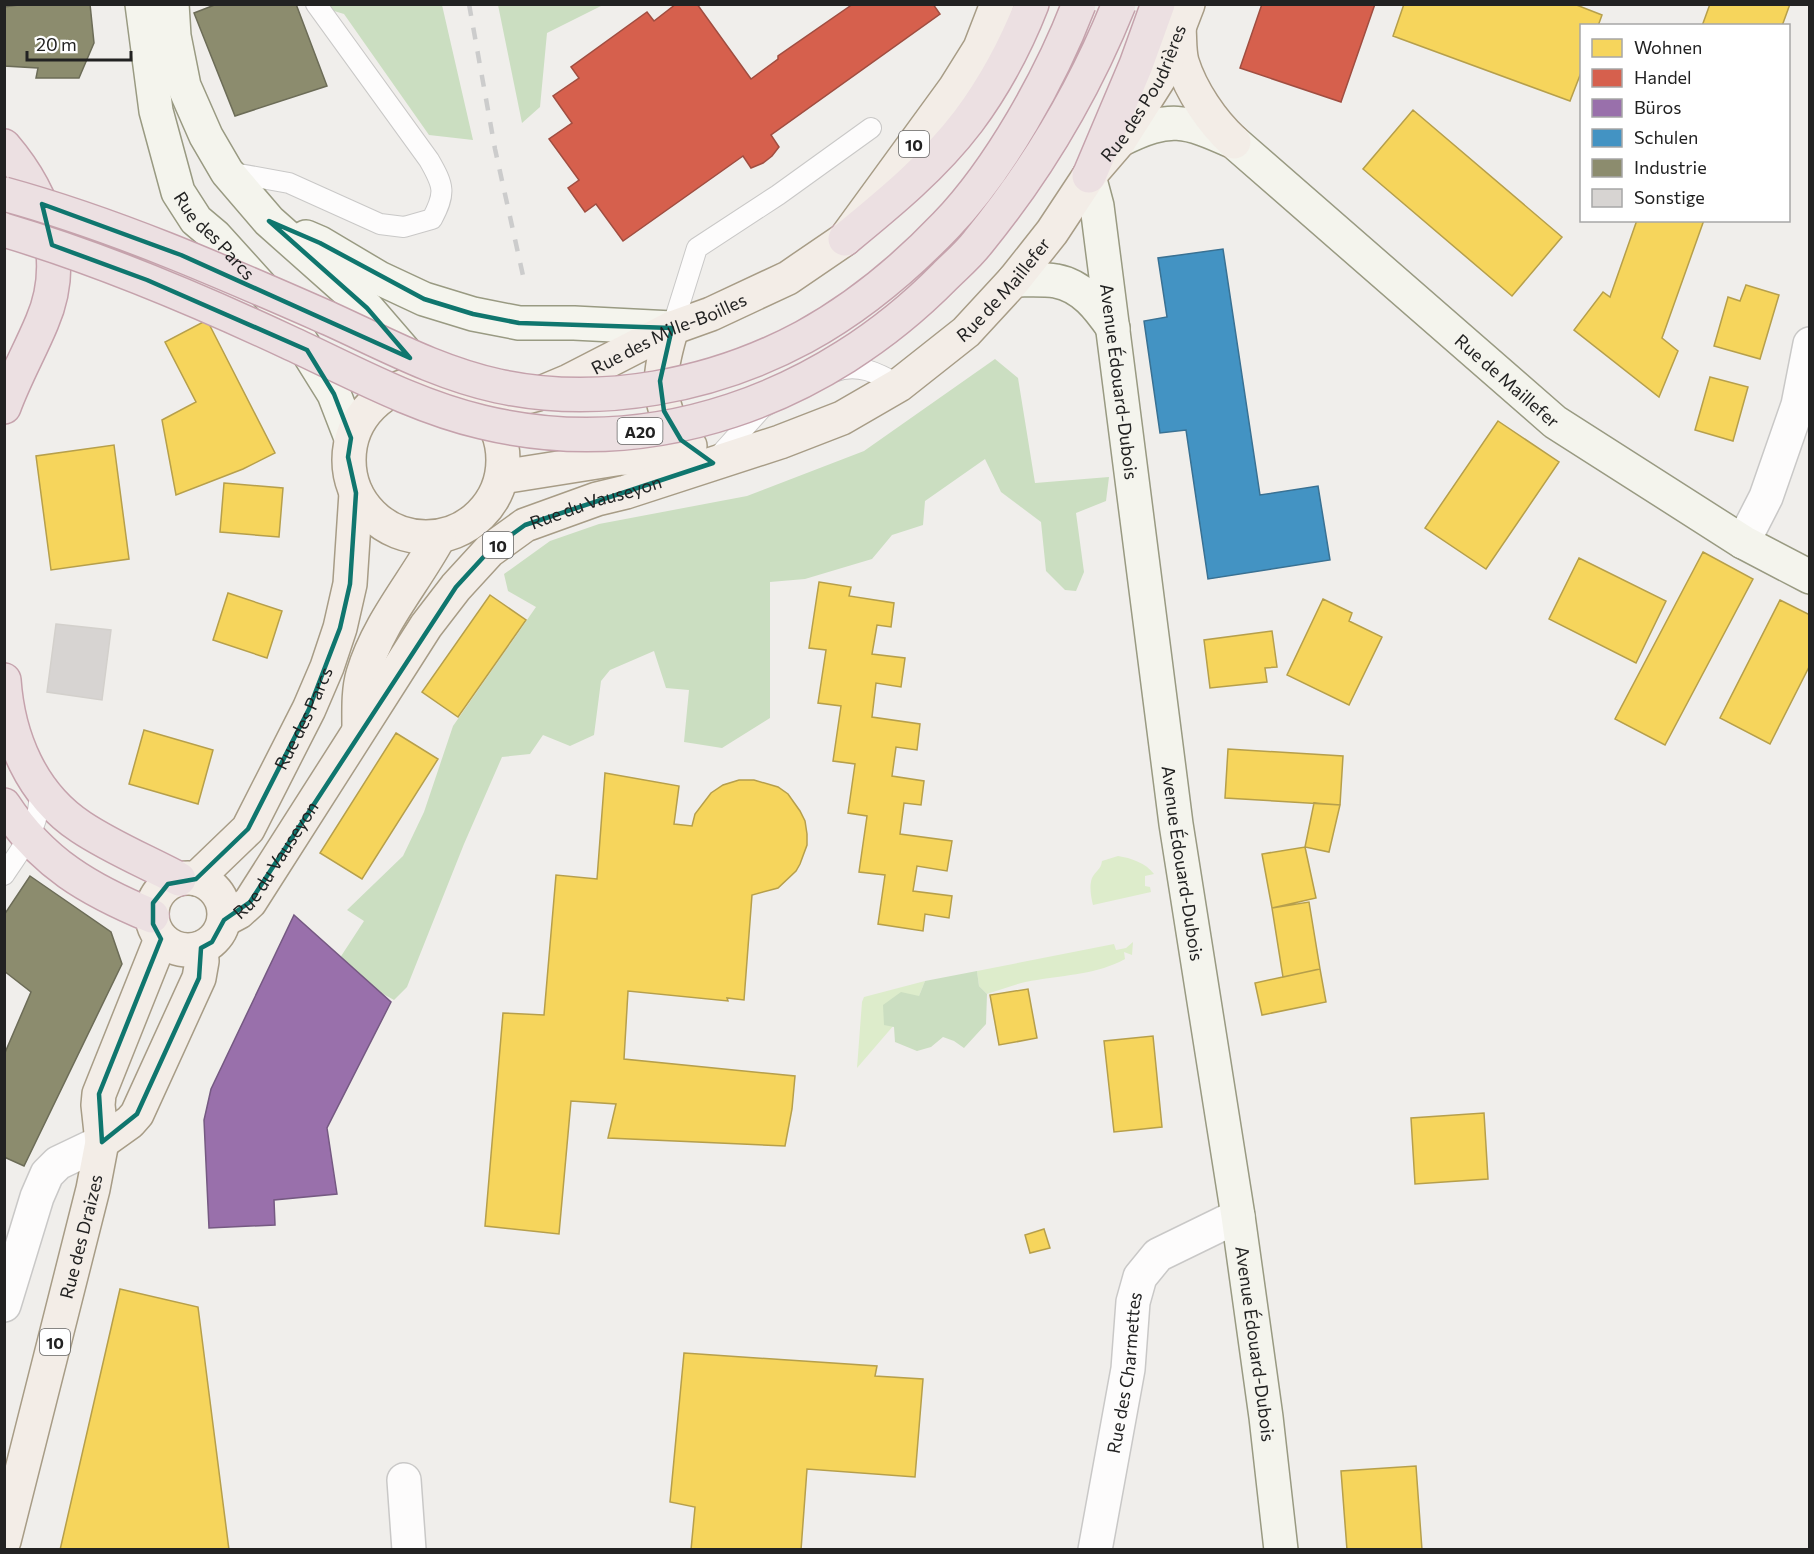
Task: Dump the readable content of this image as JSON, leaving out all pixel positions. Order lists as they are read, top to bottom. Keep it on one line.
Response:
{"streets":{"highway":["A20"],"main road":["Rue des Poudrières","10","Rue des Parcs","Rue de Maillefer","Rue des Mille-Boilles","Rue du Vauseyon","Rue des Draizes"],"street":["Avenue Édouard-Dubois","Rue des Charmettes"]},"crossings":[["Rue des Poudrières","Rue de Maillefer"],["Rue des Poudrières","Avenue Édouard-Dubois"],["10","Rue des Mille-Boilles"],["Rue des Parcs","Rue des Mille-Boilles"],["Rue des Parcs","Rue du Vauseyon"],["Rue des Parcs","Rue des Draizes"],["Rue de Maillefer","Avenue Édouard-Dubois"],["Rue de Maillefer","Rue du Vauseyon"],["Rue des Mille-Boilles","Rue du Vauseyon"],["Avenue Édouard-Dubois","Rue des Charmettes"],["Rue du Vauseyon","Rue des Draizes"]],"legend":["Wohnen","Handel","Büros","Schulen","Industrie","Sonstige"],"scale_bar":"20 m"}
